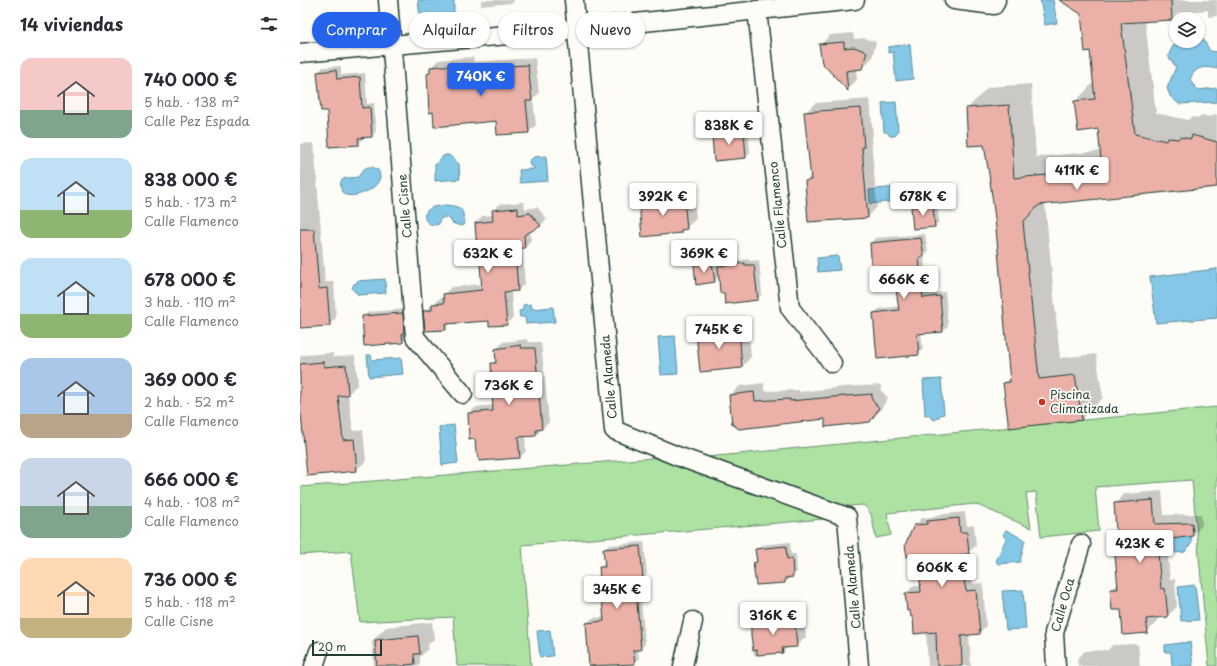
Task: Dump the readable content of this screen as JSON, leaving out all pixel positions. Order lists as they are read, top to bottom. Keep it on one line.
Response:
{"streets":{"street":["Calle Flamenco","Calle Cisne","Calle Alameda","Calle Oca"]},"places":["Piscina Climatizada"],"scale_bar":"20 m","page":{"heading":"14 viviendas","chip":["Comprar","Alquilar","Filtros","Nuevo"],"list":[{"name":"740 000 €","note":"5 hab. · 138 m² · Calle Pez Espada"},{"name":"838 000 €","note":"5 hab. · 173 m² · Calle Flamenco"},{"name":"678 000 €","note":"3 hab. · 110 m² · Calle Flamenco"},{"name":"369 000 €","note":"2 hab. · 52 m² · Calle Flamenco"},{"name":"666 000 €","note":"4 hab. · 108 m² · Calle Flamenco"},{"name":"736 000 €","note":"5 hab. · 118 m² · Calle Cisne"}],"price":["740K €","838K €","411K €","392K €","678K €","632K €","369K €","666K €","745K €","736K €","423K €","606K €","345K €","316K €"],"scale":"20 m"}}
